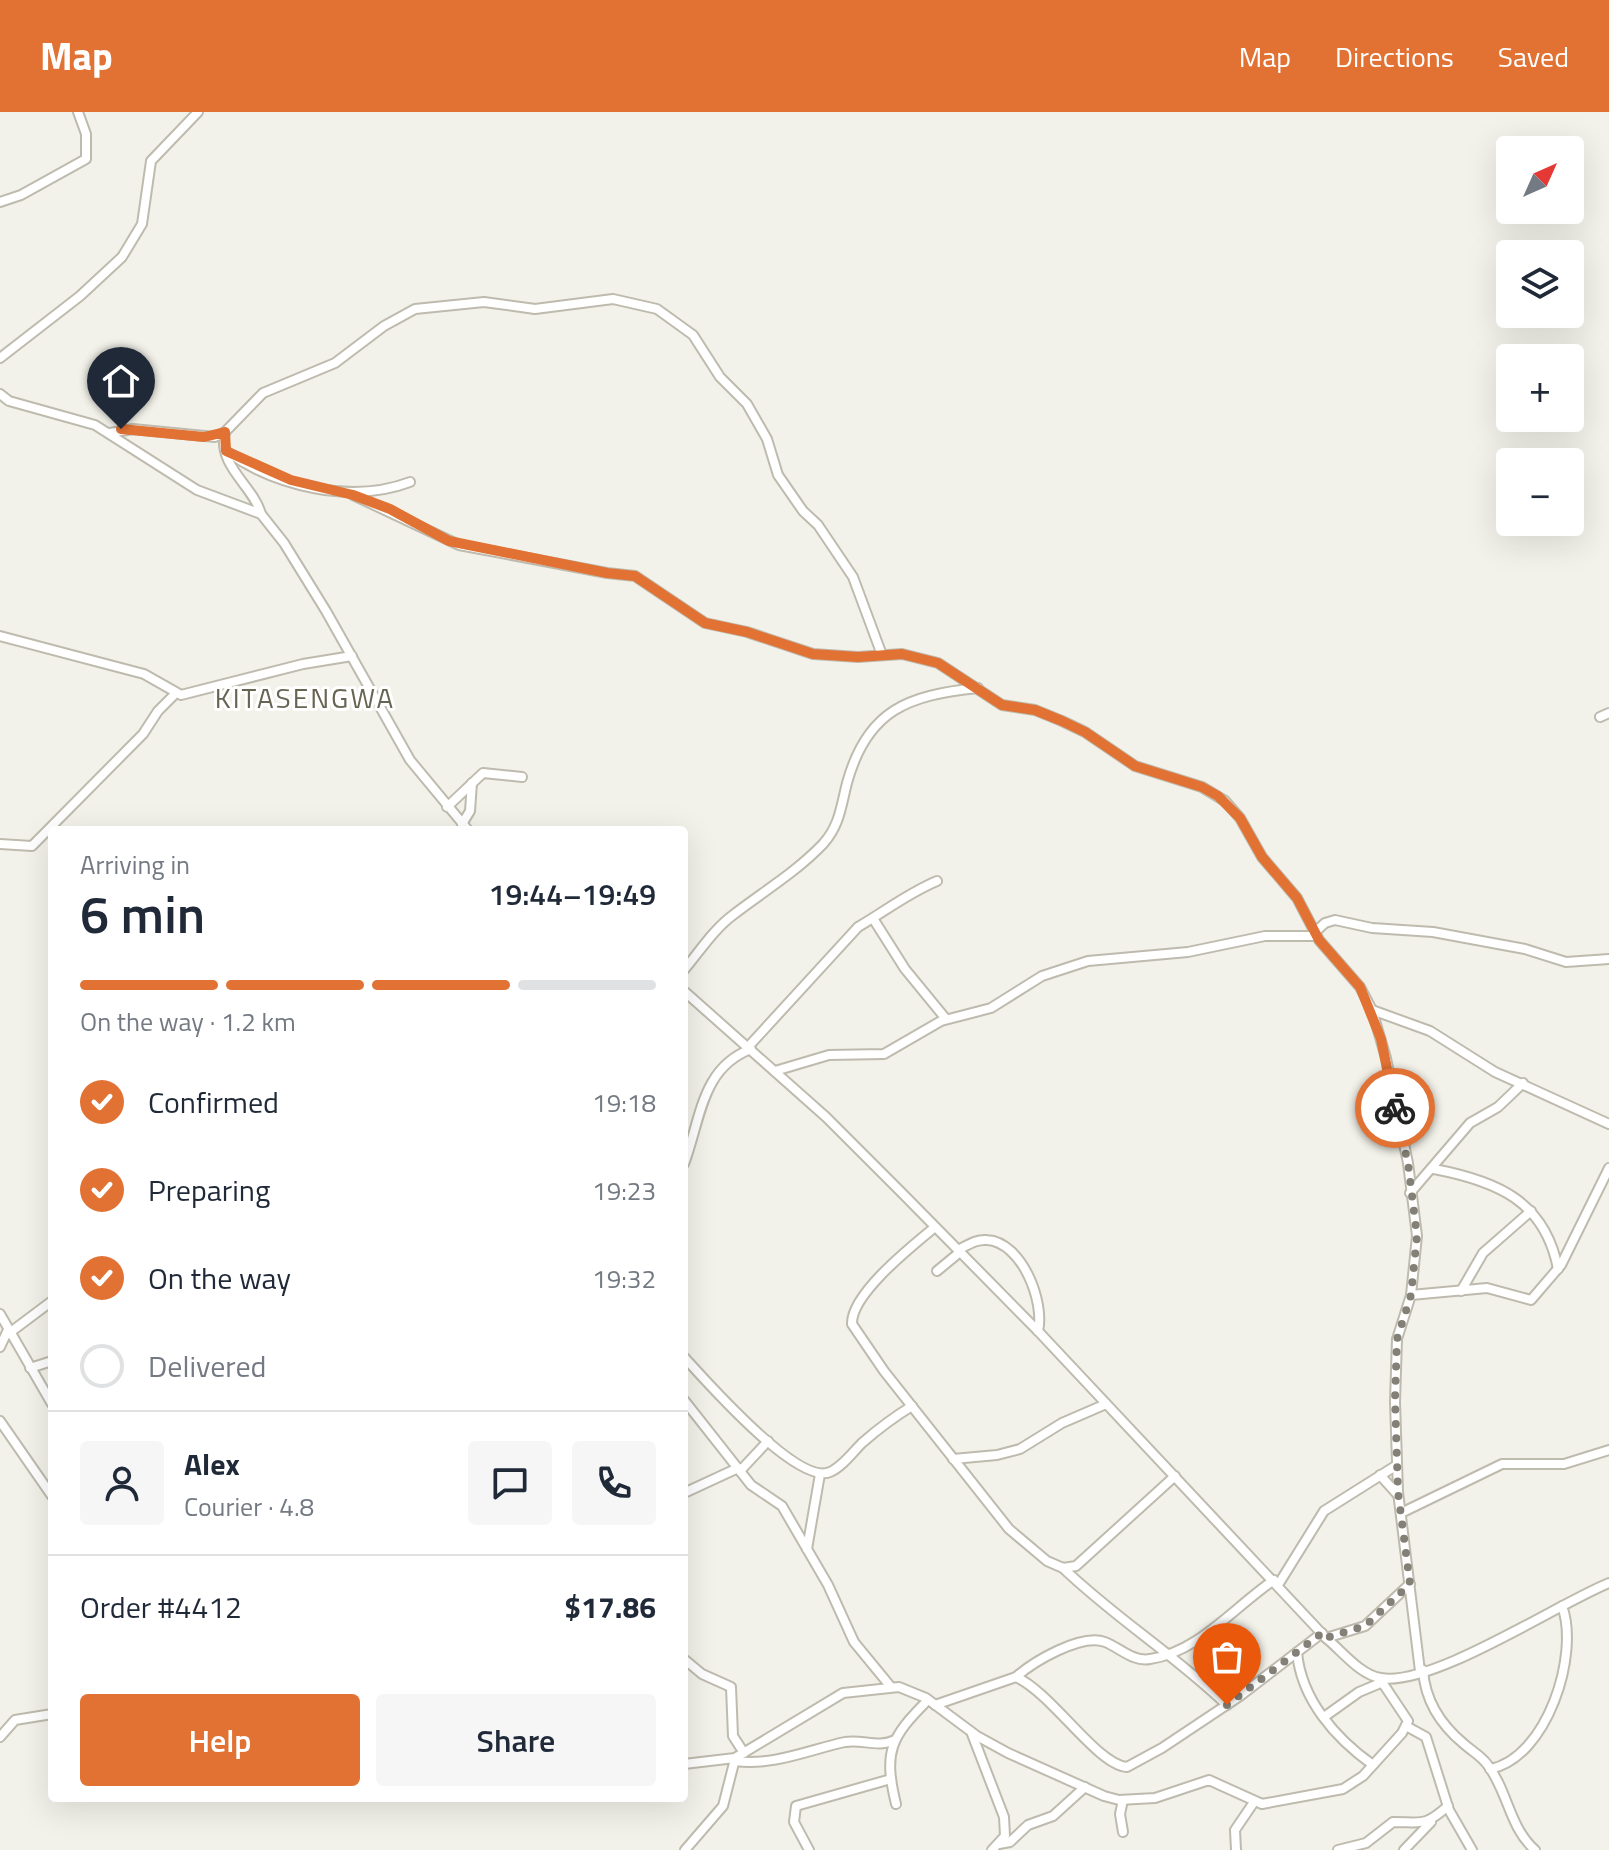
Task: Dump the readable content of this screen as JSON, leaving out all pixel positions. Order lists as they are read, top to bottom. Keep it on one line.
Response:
{"districts":["KITASENGWA"],"north":"top right","page":{"header":"Map","nav":["Map","Directions","Saved"],"map_buttons":["+","−"],"heading":["6 min","Arriving in","19:44–19:49"],"panel":["Alex","Courier · 4.8","Order #4412","$17.86"],"bar":"On the way · 1.2 km","list":[["Confirmed","19:18"],["Preparing","19:23"],["On the way","19:32"],"Delivered"],"buttons":["Help","Share"]}}
